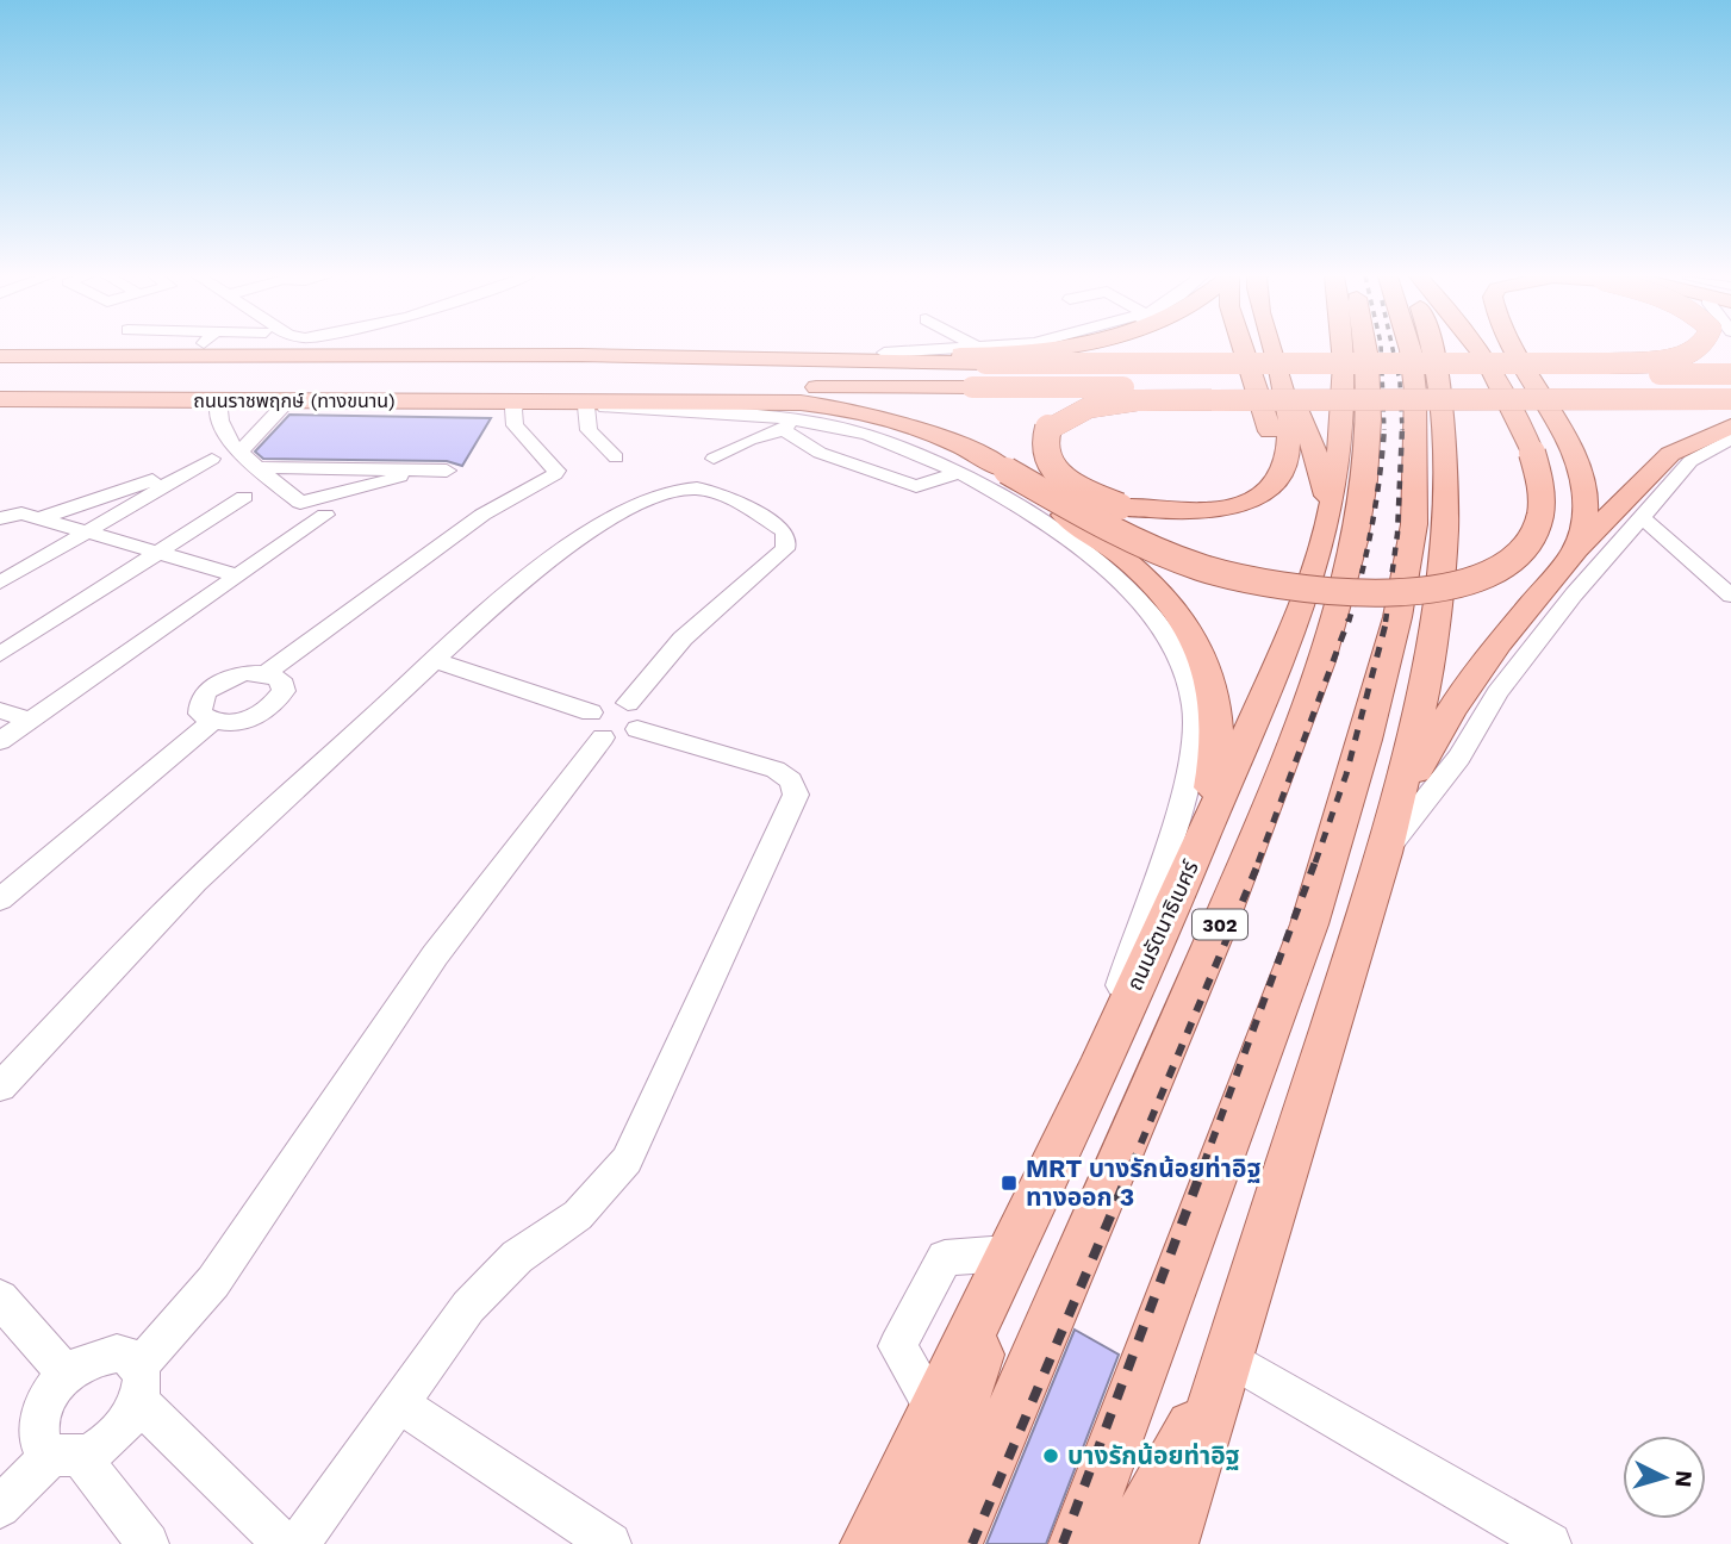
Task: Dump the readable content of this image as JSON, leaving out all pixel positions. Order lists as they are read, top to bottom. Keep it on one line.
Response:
{"streets":{"main road":["ถนนราชพฤกษ์ (ทางขนาน)","302","ถนนรัตนาธิเบศร์"]},"places":{"transit":["MRT บางรักน้อยท่าอิฐ ทางออก 3"],"other":["บางรักน้อยท่าอิฐ"]},"north":"right"}
